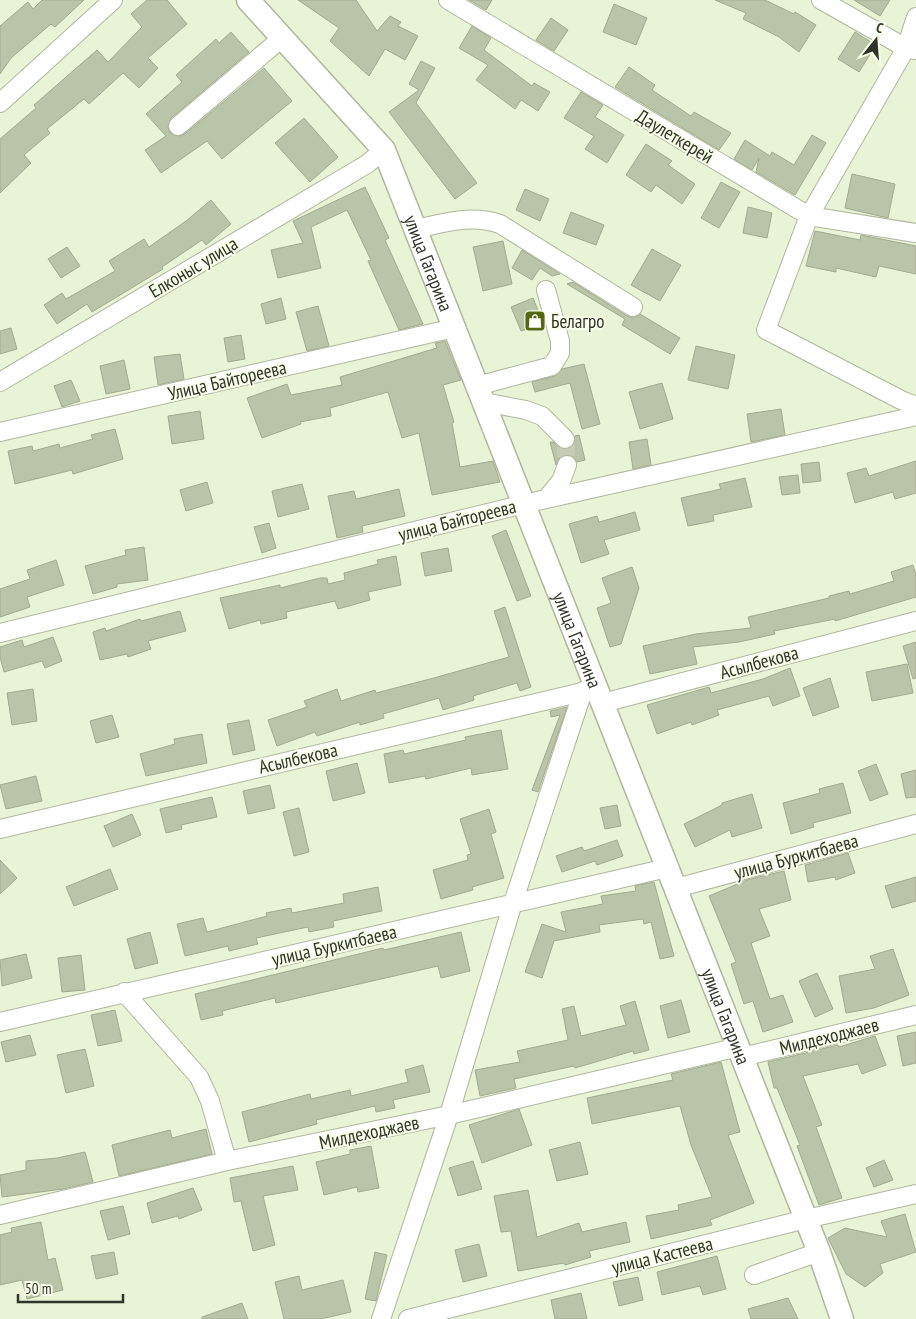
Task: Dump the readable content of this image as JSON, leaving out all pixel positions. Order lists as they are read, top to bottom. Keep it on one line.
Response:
{"streets":{"main road":["улица Гагарина"],"street":["Даулеткерей","Елконыс улица","Улица Байтореева","улица Байтореева","Асылбекова","улица Буркитбаева","Милдеходжаев","улица Кастеева"]},"crossings":[["улица Гагарина","Елконыс улица"],["улица Гагарина","Улица Байтореева"],["улица Гагарина","улица Байтореева"],["улица Гагарина","Асылбекова"],["улица Гагарина","улица Буркитбаева"],["улица Гагарина","Милдеходжаев"],["улица Гагарина","улица Кастеева"]],"places":{"shop":["Белагро"]},"scale_bar":"50 m","north":"top"}
